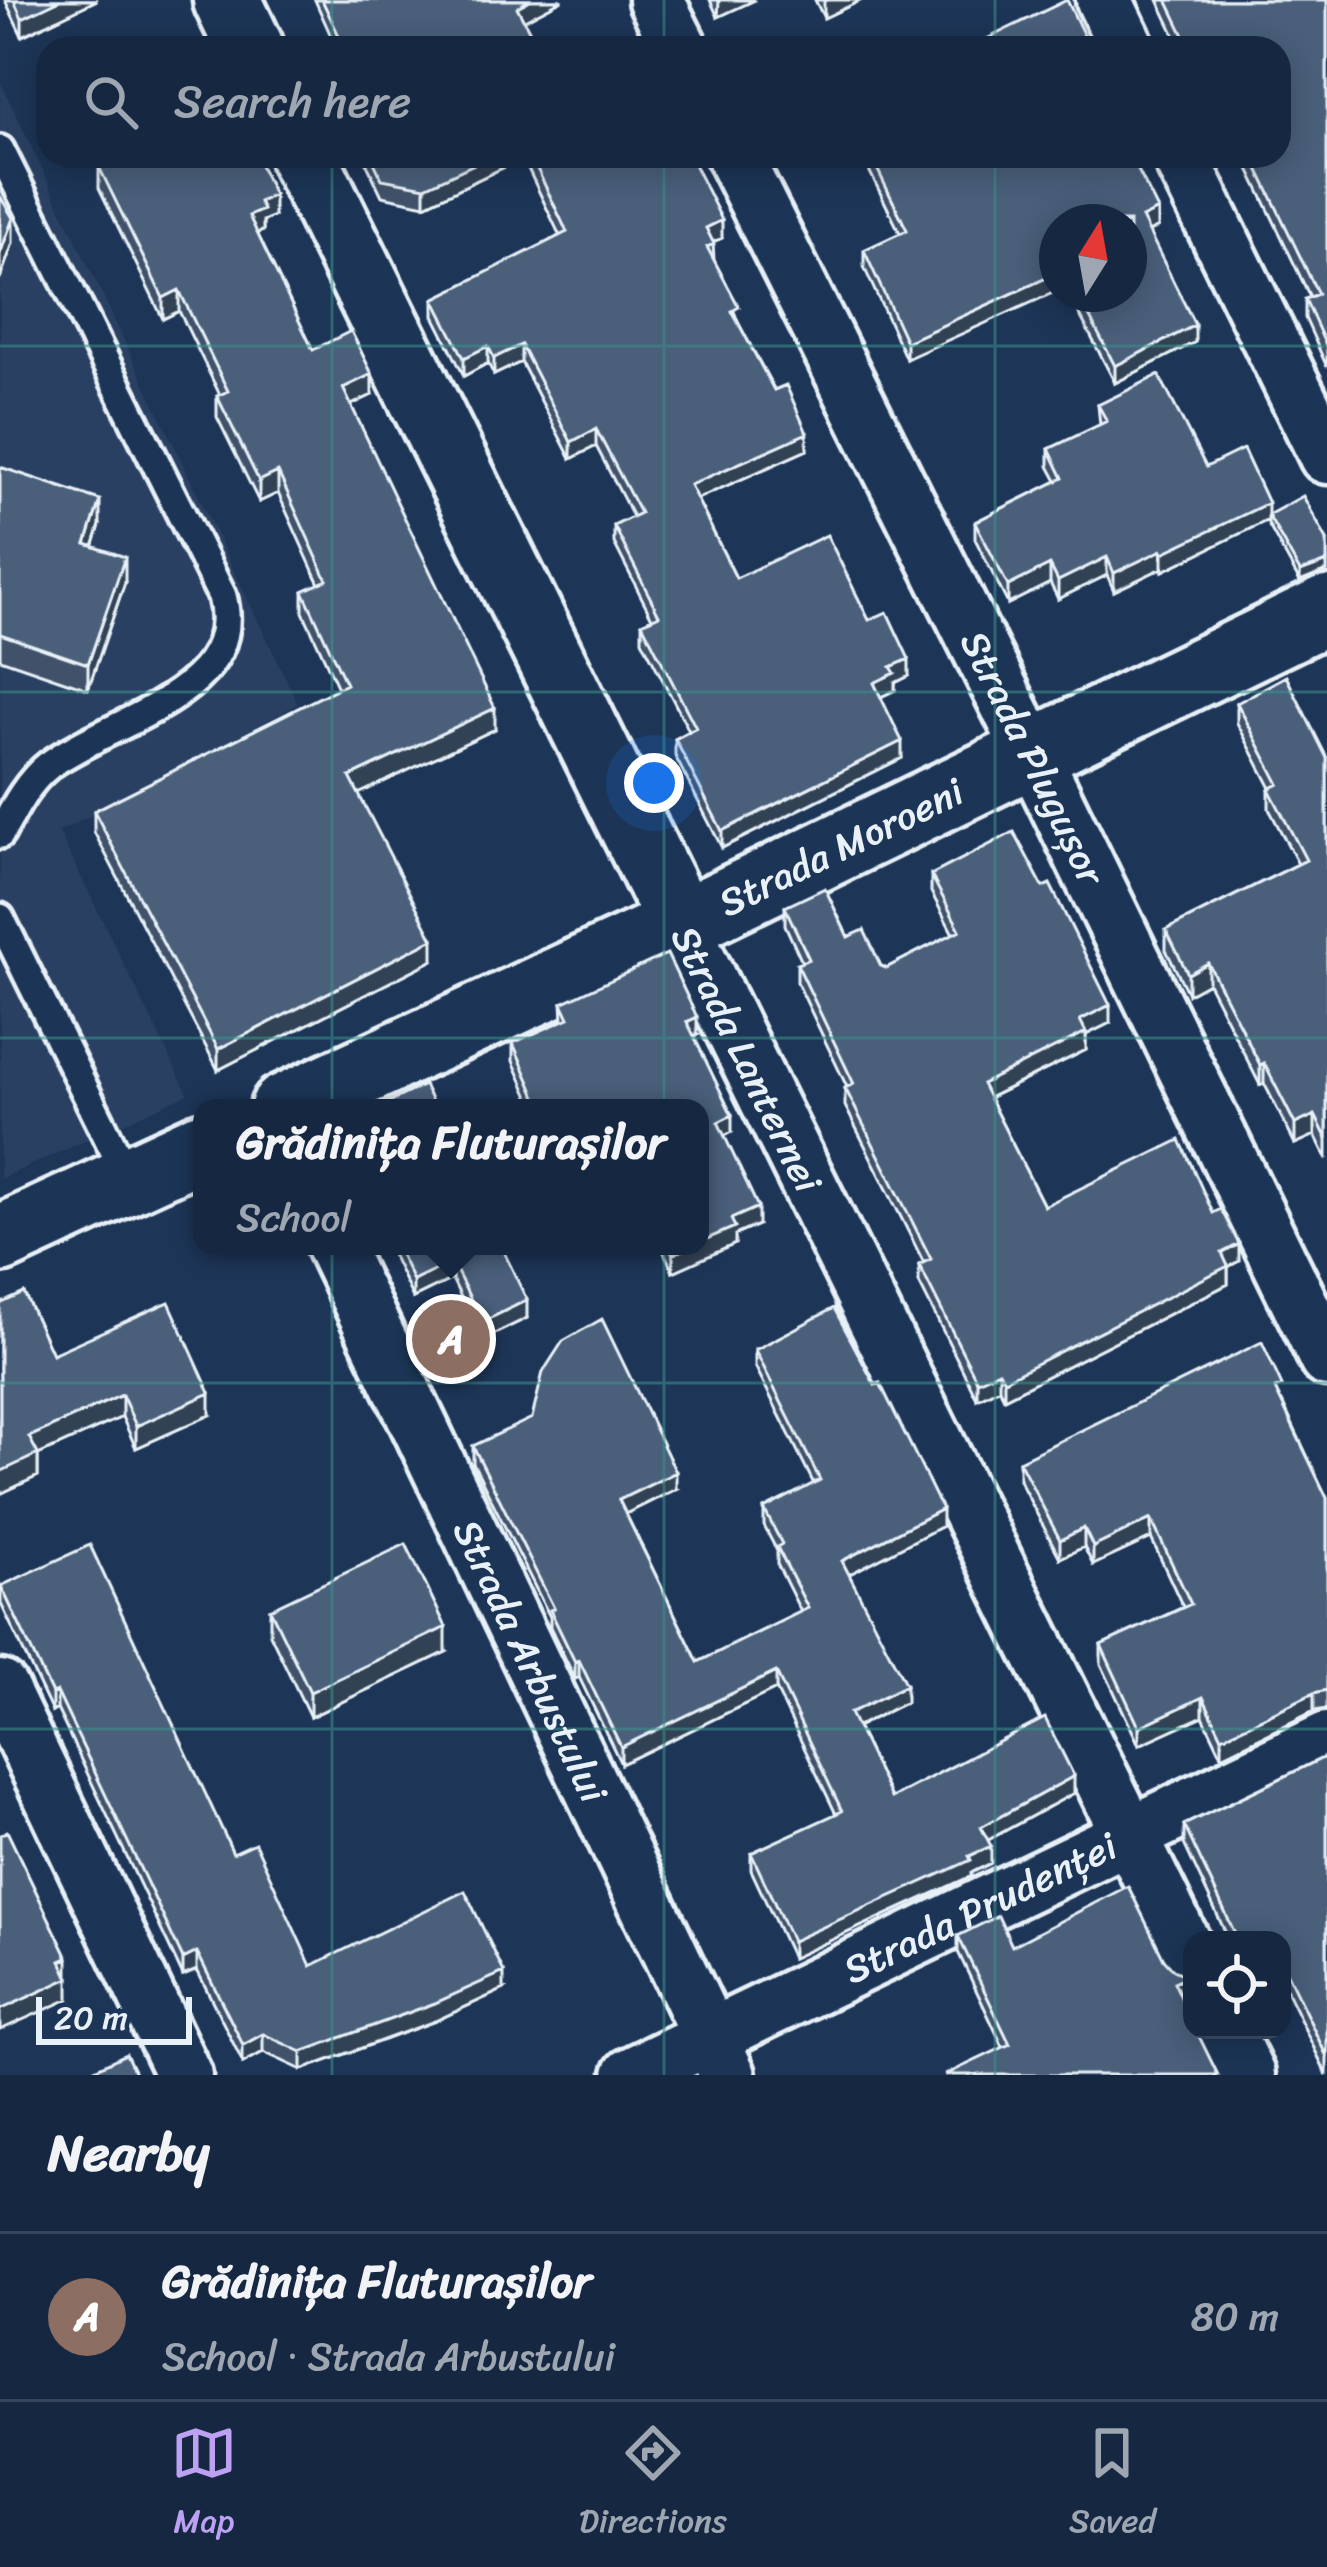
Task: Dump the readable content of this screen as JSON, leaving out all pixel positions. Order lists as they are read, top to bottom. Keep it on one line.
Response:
{"streets":{"street":["Strada Plugușor","Strada Moroeni","Strada Lanternei","Strada Arbustului","Strada Prudenței"]},"crossings":[["Strada Plugușor","Strada Moroeni"],["Strada Moroeni","Strada Lanternei"],["Strada Lanternei","Strada Prudenței"],["Strada Arbustului","Strada Prudenței"]],"scale_bar":"20 m","north":"top","page":{"search":"Search here","popup":["Grădinița Fluturașilor","School"],"pins":"A","scale":"20 m","heading":"Nearby","list":[{"mark":"A","name":"Grădinița Fluturașilor","note":"School · Strada Arbustului","value":"80 m"}],"nav":["Map","Directions","Saved"]}}
